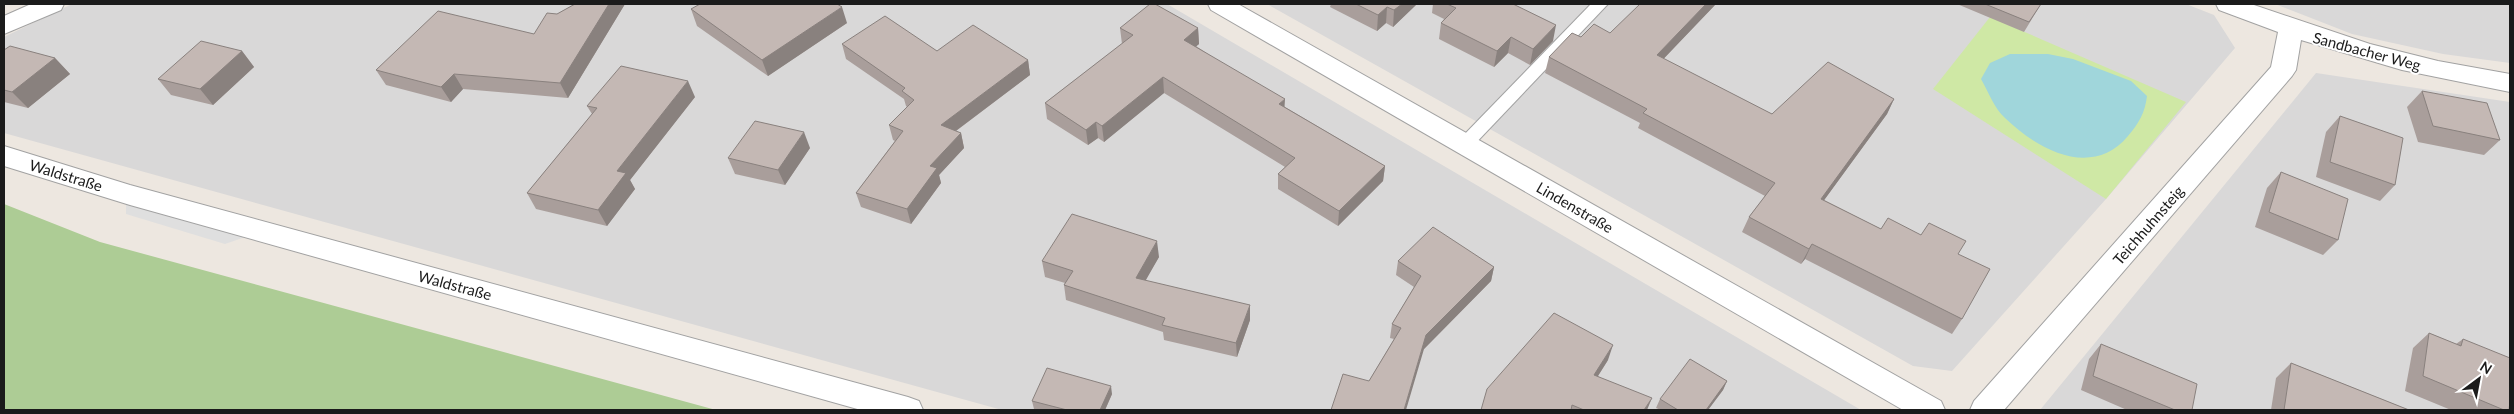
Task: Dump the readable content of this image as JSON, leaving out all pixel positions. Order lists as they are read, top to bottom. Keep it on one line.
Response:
{"streets":{"street":["Sandbacher Weg","Waldstraße","Lindenstraße","Teichhuhnsteig"]},"crossings":[["Sandbacher Weg","Teichhuhnsteig"]],"north":"top right"}
